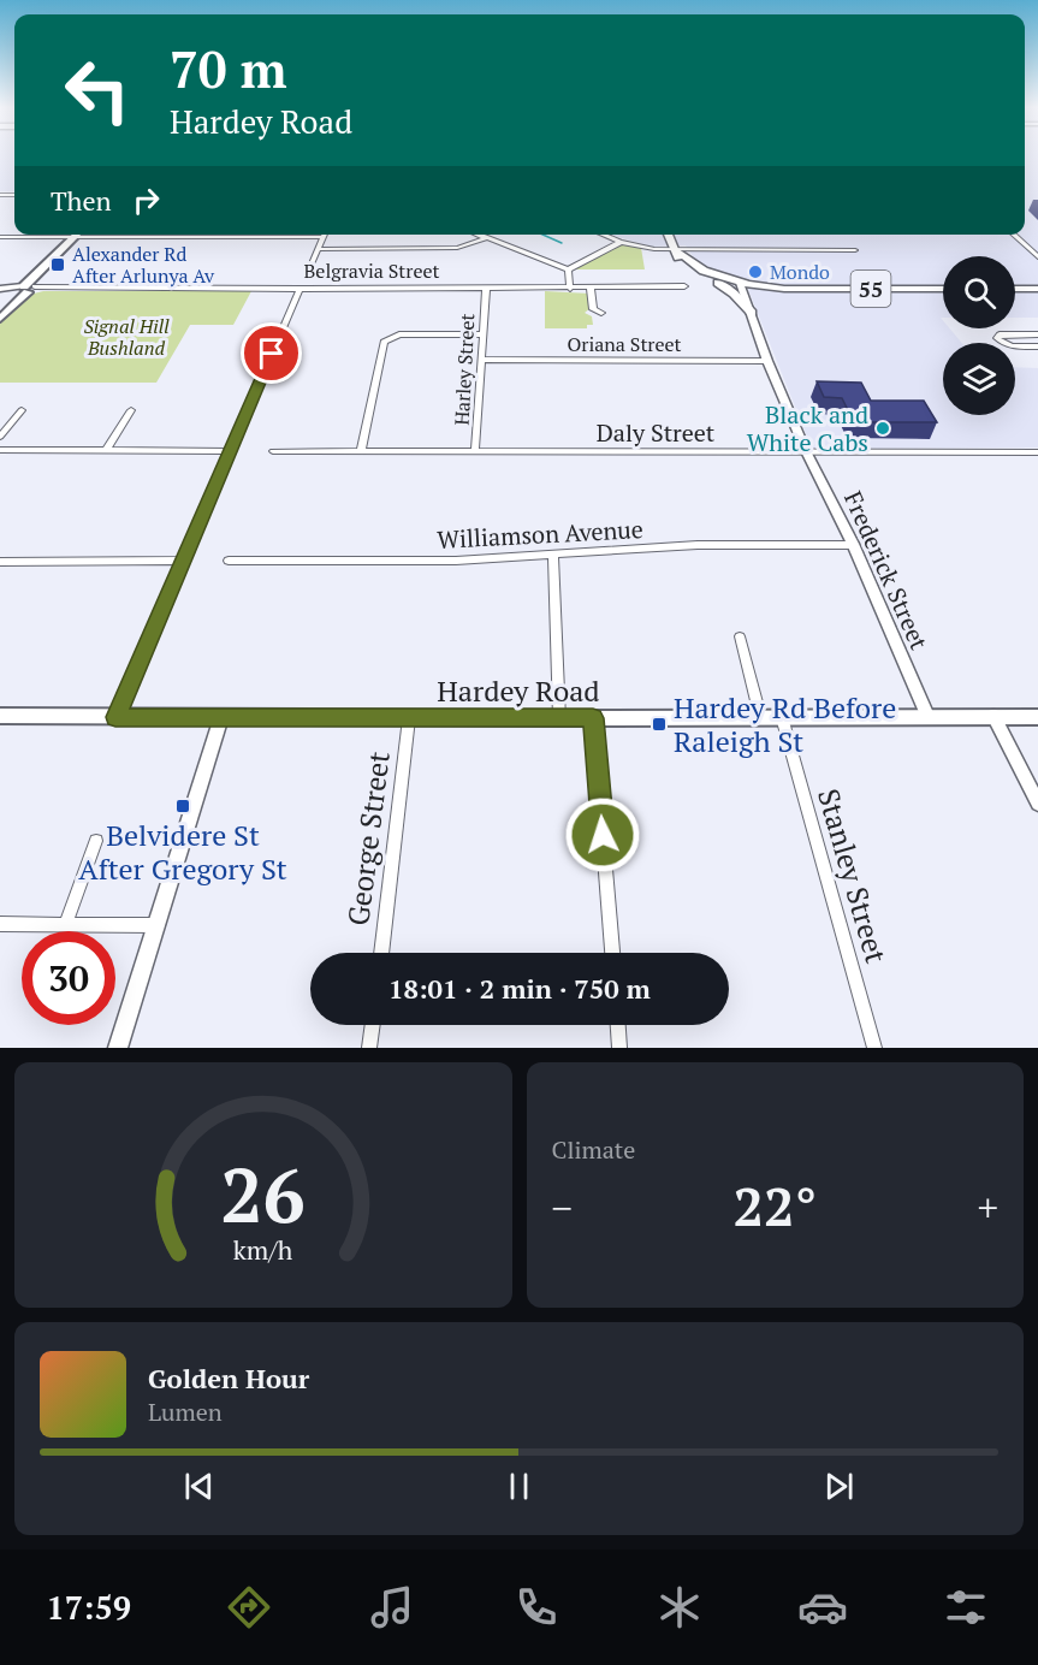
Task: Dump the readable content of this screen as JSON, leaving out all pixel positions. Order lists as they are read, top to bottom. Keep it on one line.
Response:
{"streets":{"main road":["55","Hardey Road"],"street":["Belgravia Street","Oriana Street","Harley Street","Daly Street","Williamson Avenue","Frederick Street","George Street","Stanley Street"]},"crossings":[["Belgravia Street","Harley Street"],["55","Frederick Street"],["Oriana Street","Harley Street"],["Oriana Street","Frederick Street"],["Harley Street","Daly Street"],["Daly Street","Frederick Street"],["Williamson Avenue","Frederick Street"],["Frederick Street","Hardey Road"],["Hardey Road","George Street"],["Hardey Road","Stanley Street"]],"parks":["Signal Hill Bushland"],"places":{"transit":["Alexander Rd After Arlunya Av","Hardey Rd Before Raleigh St","Belvidere St After Gregory St"],"other":["Mondo","Black and White Cabs"]},"page":{"turn":["70 m","Hardey Road"],"then":"Then","limit":"30","trip":"18:01 · 2 min · 750 m","tile":"Climate","heat":["−","22°","+"],"song":["Golden Hour","Lumen"],"tabs":"17:59","gauge":["26","km/h"]}}
